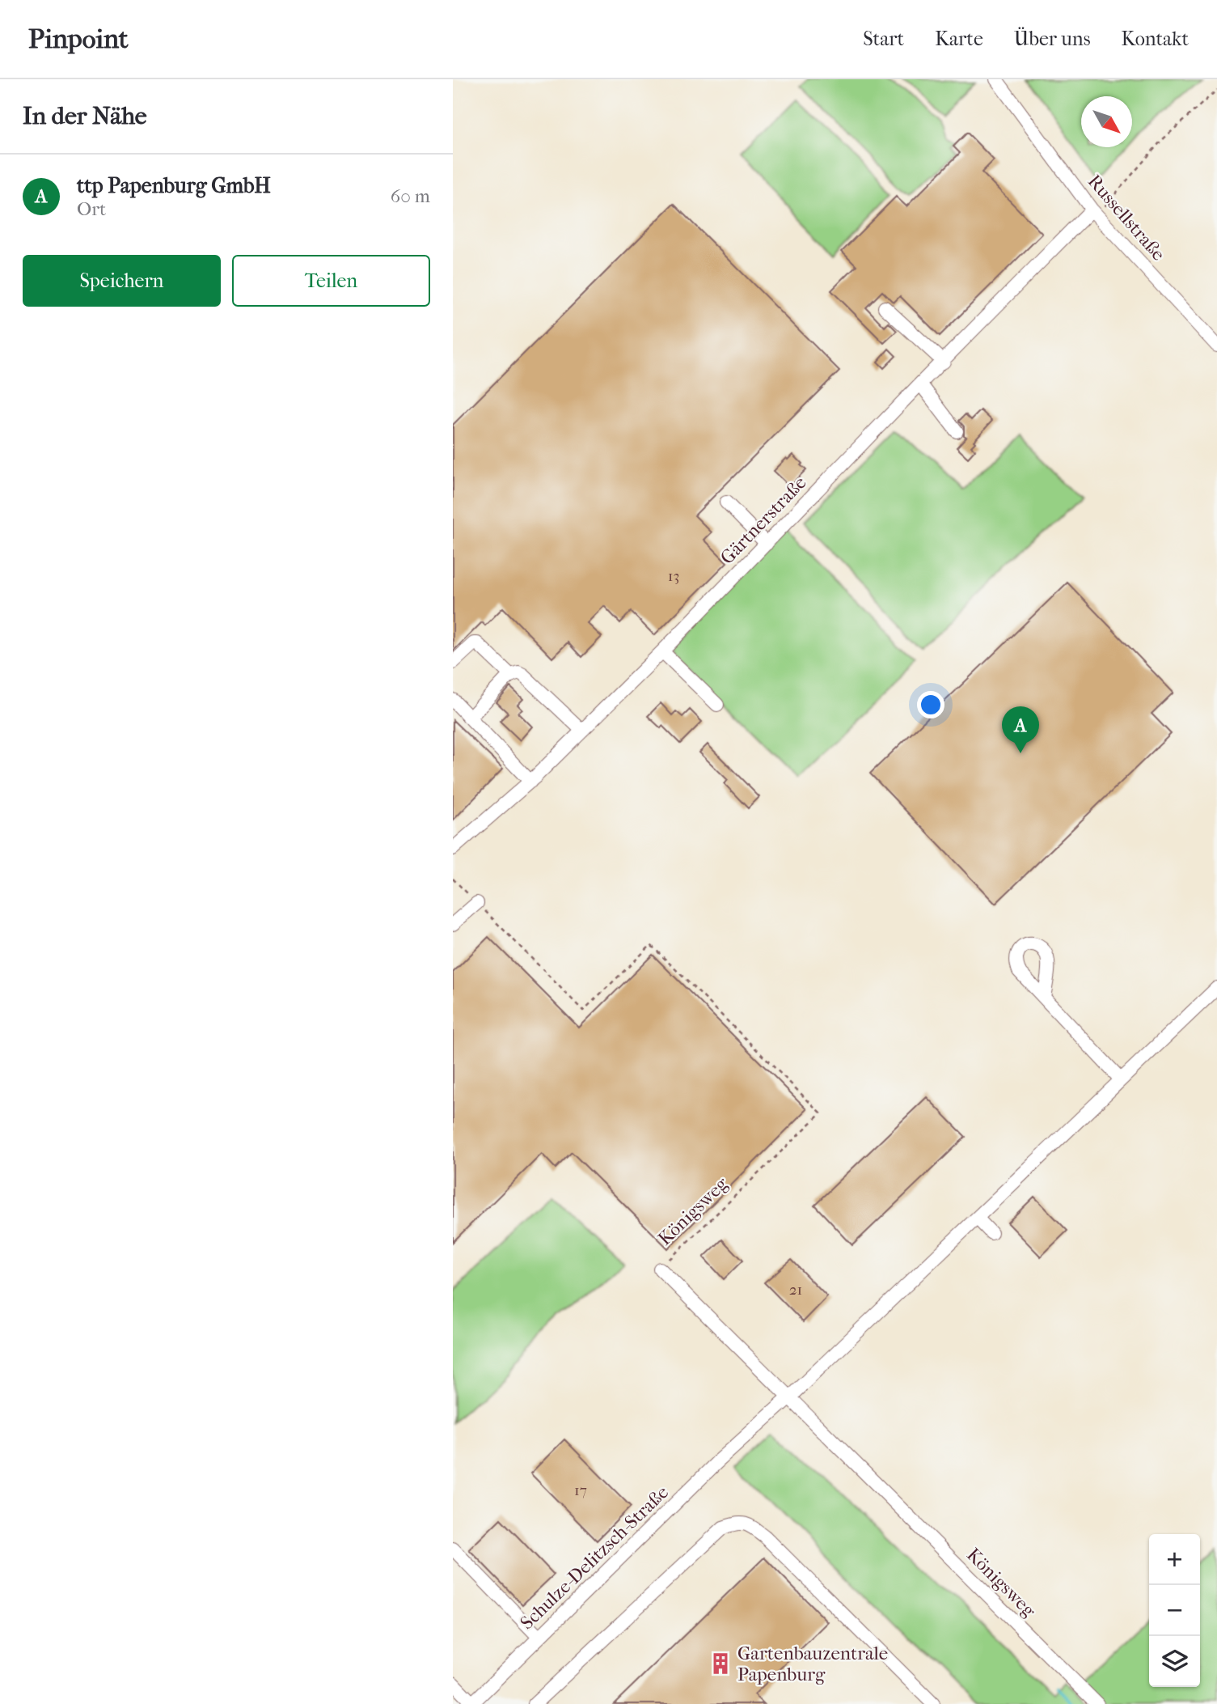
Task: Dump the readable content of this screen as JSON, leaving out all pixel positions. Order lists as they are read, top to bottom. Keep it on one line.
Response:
{"streets":{"street":["Russellstraße","Gärtnerstraße","Königsweg","Schulze-Delitzsch-Straße"]},"crossings":[["Russellstraße","Gärtnerstraße"],["Königsweg","Schulze-Delitzsch-Straße"]],"places":{"building":["Gartenbauzentrale Papenburg"]},"house_numbers":["13","21","17"],"north":"bottom right","page":{"header":"Pinpoint","nav":["Start","Karte","Über uns","Kontakt"],"heading":"In der Nähe","list":[{"mark":"A","name":"ttp Papenburg GmbH","note":"Ort","value":"60 m"}],"buttons":["Speichern","Teilen"],"pins":"A","map_buttons":["+","−"]}}
